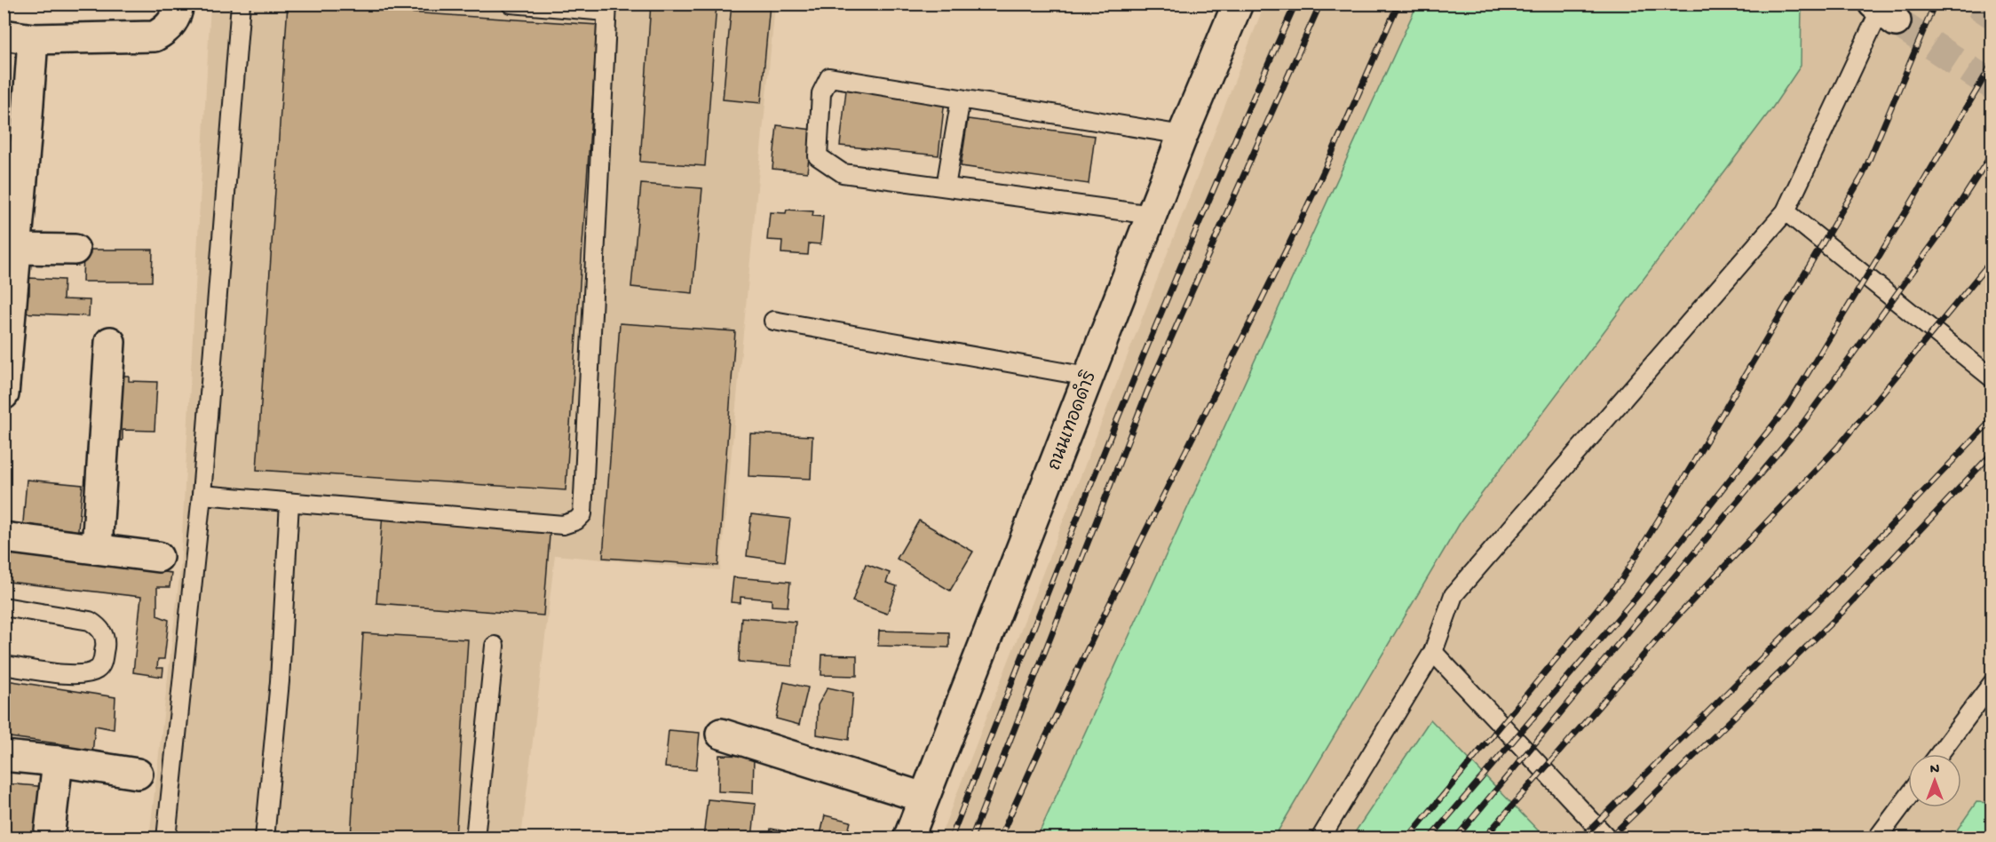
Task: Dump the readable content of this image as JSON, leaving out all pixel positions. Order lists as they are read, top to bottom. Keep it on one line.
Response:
{"streets":{"street":["ถนนเทอดดำริ"]},"north":"top"}
